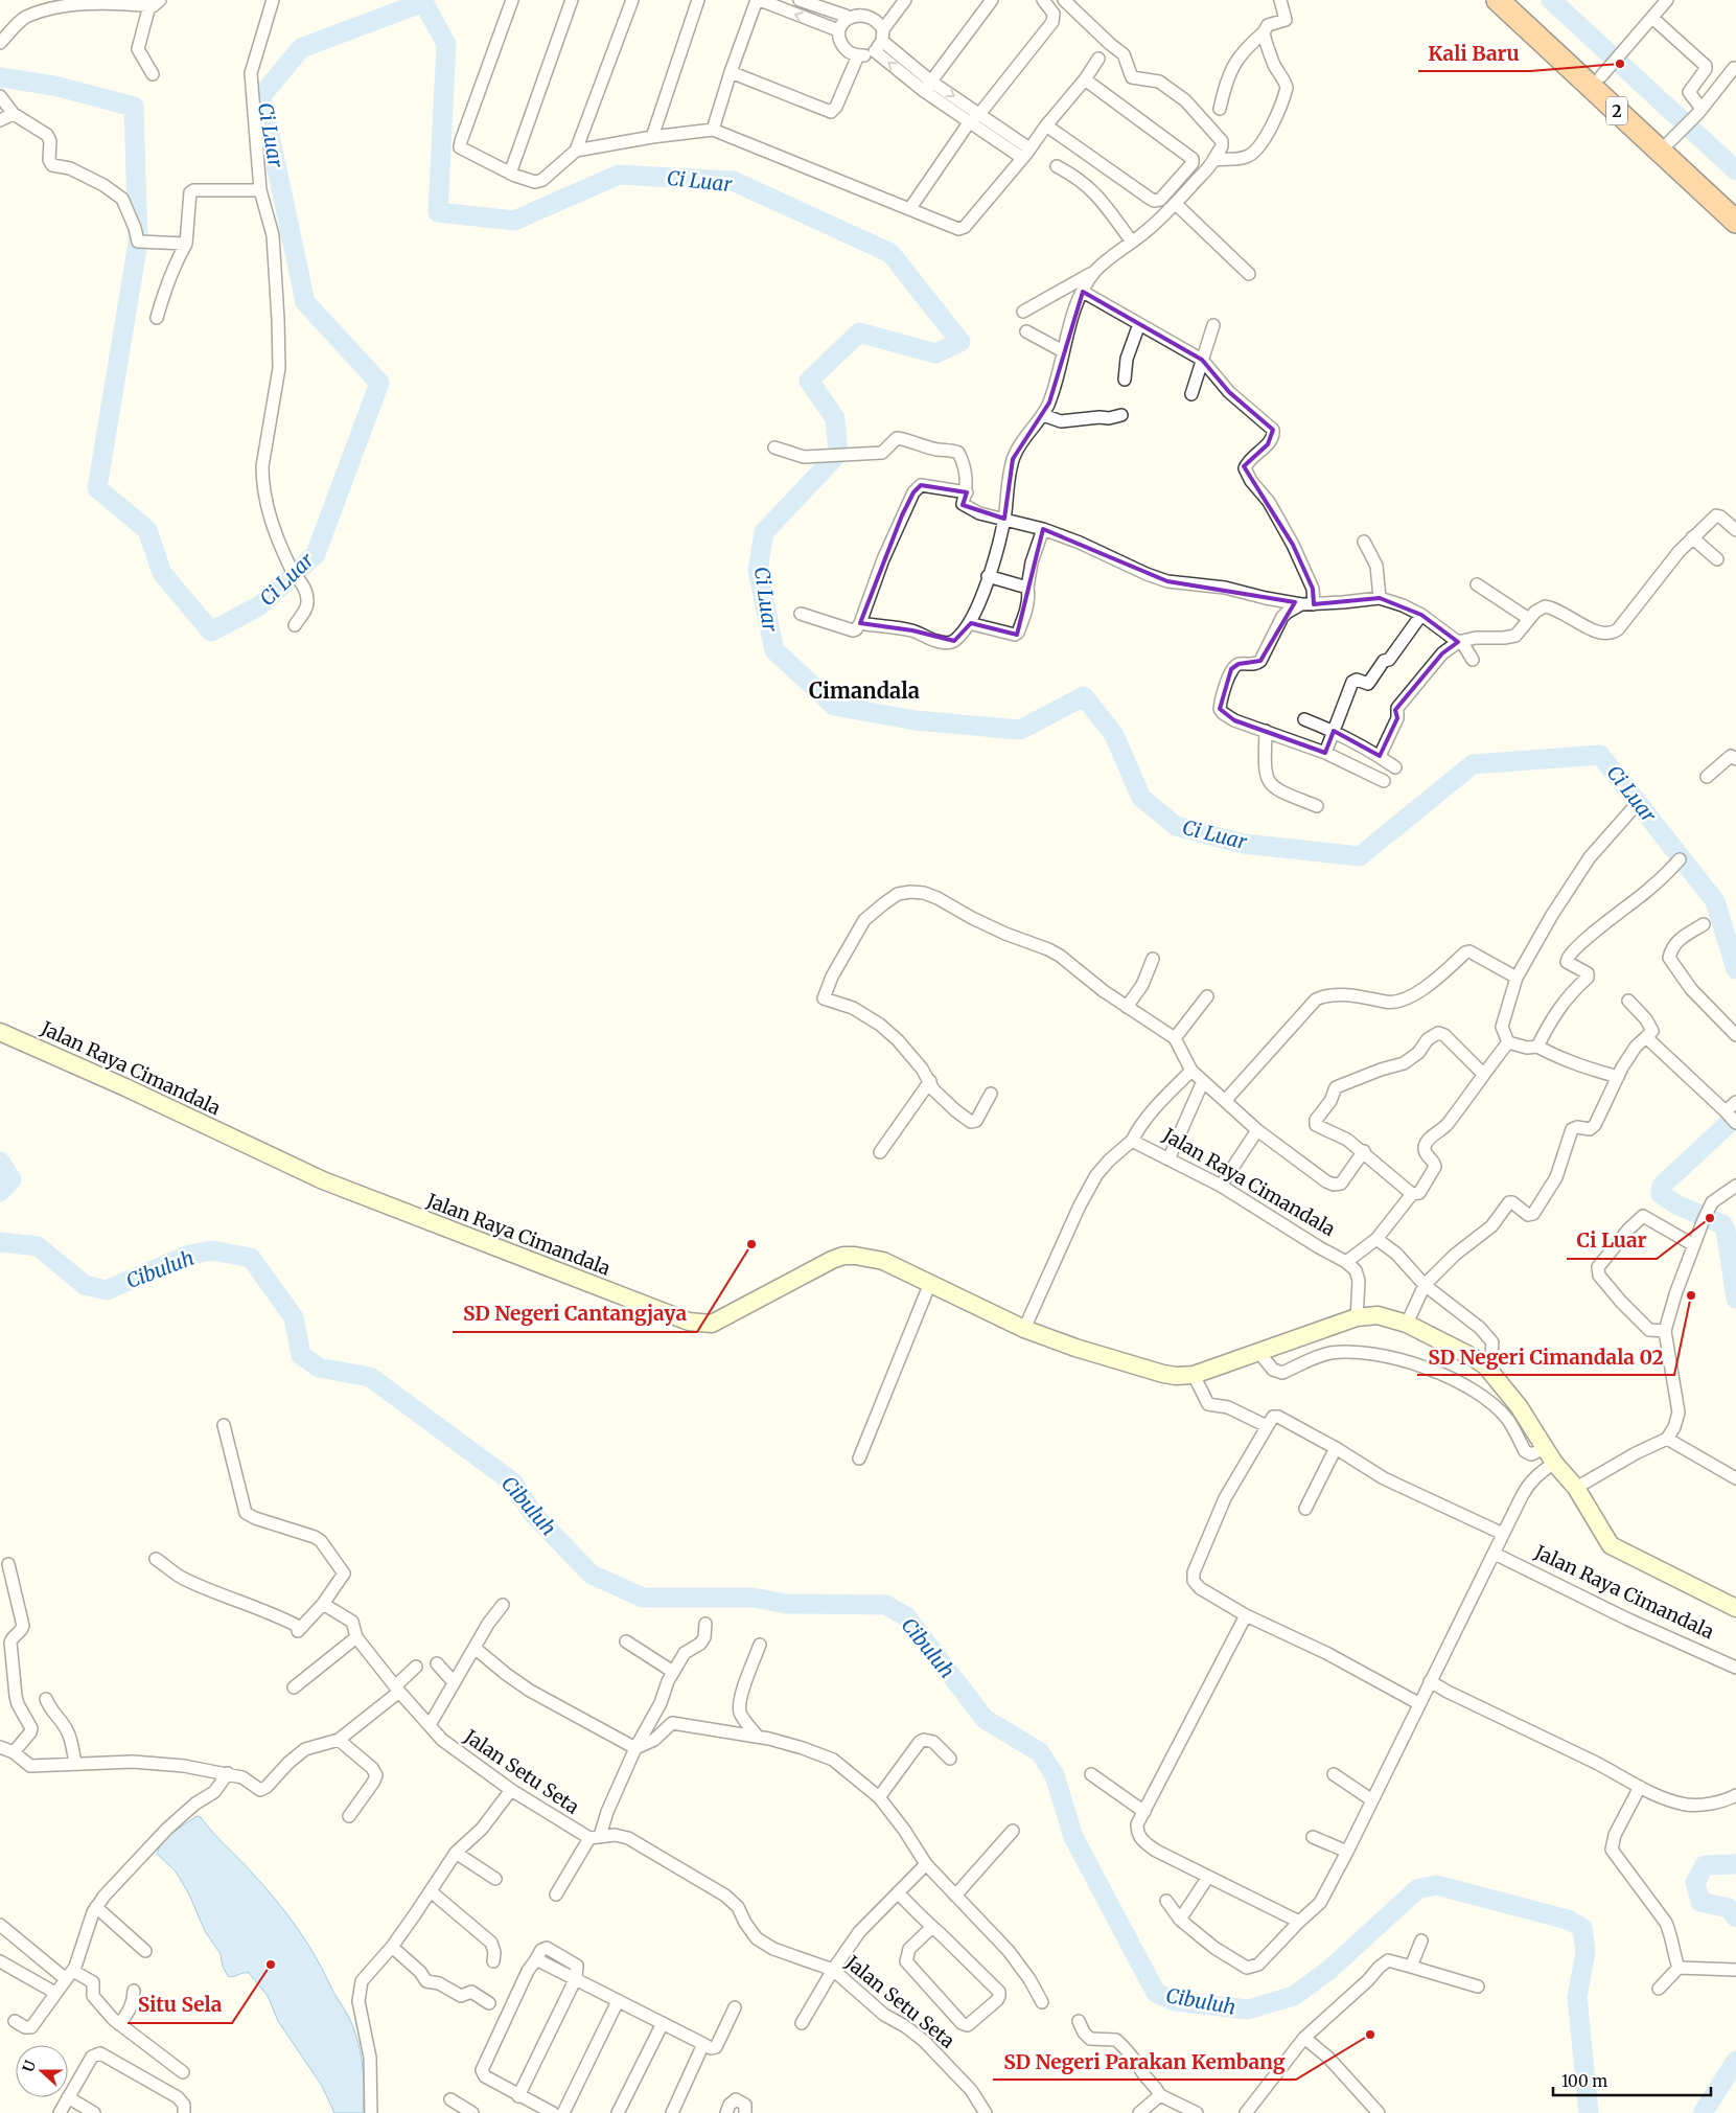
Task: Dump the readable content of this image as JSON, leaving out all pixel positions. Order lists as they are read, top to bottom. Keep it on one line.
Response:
{"streets":{"highway":["2"],"street":["Jalan Raya Cimandala","Jalan Setu Seta"]},"districts":["Cimandala"],"water":["Ci Luar","Cibuluh"],"places":["Kali Baru","Ci Luar","SD Negeri Cantangjaya","SD Negeri Cimandala 02","Situ Sela","SD Negeri Parakan Kembang"],"scale_bar":"100 m","north":"left"}
